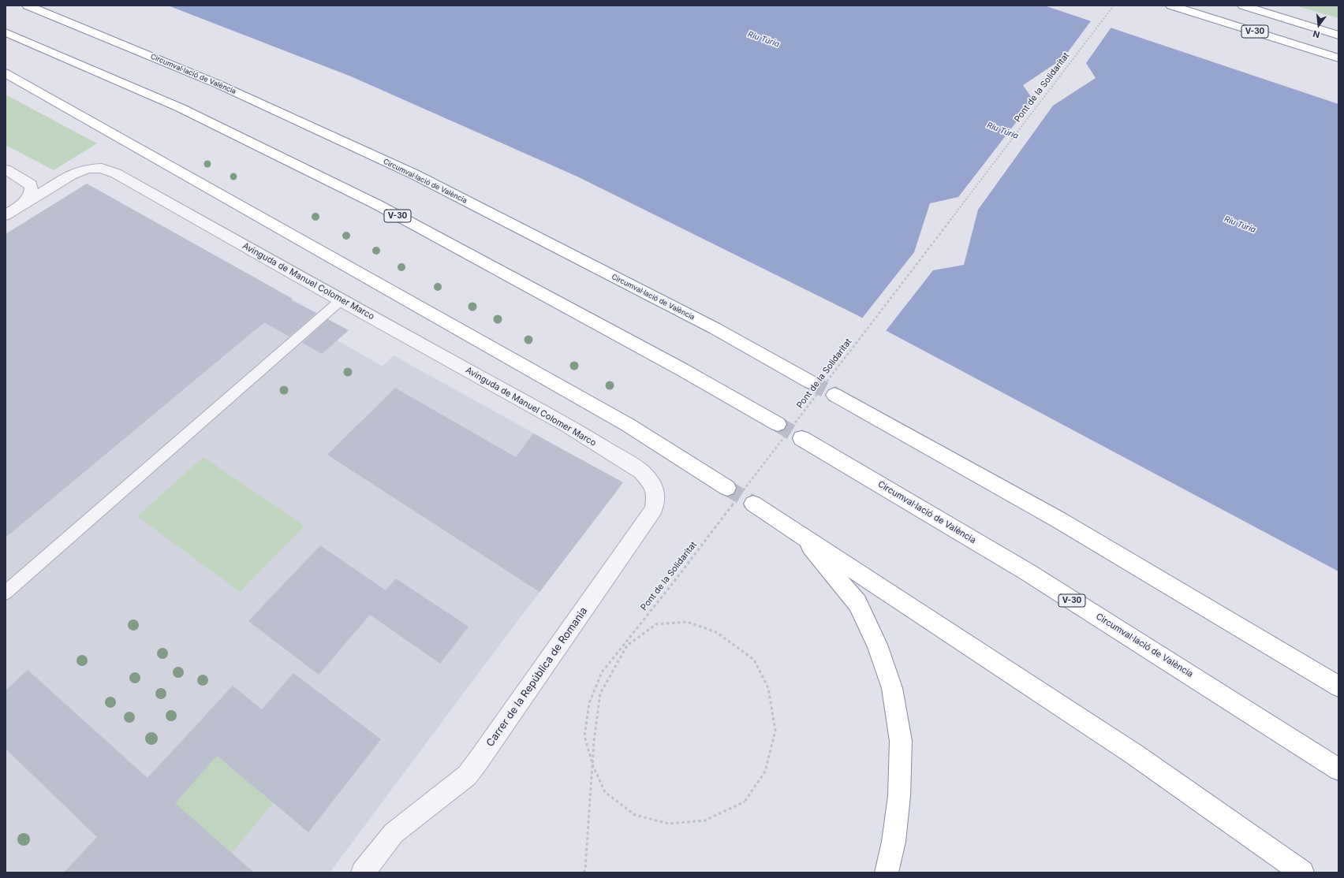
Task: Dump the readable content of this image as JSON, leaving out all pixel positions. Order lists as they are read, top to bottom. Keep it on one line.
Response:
{"streets":{"highway":["V-30","Circumval·lació de València"],"street":["Avinguda de Manuel Colomer Marco","Carrer de la República de Romania"],"path":["Pont de la Solidaritat"]},"crossings":[["Avinguda de Manuel Colomer Marco","Carrer de la República de Romania"]],"water":["Riu Túria"],"north":"bottom"}
